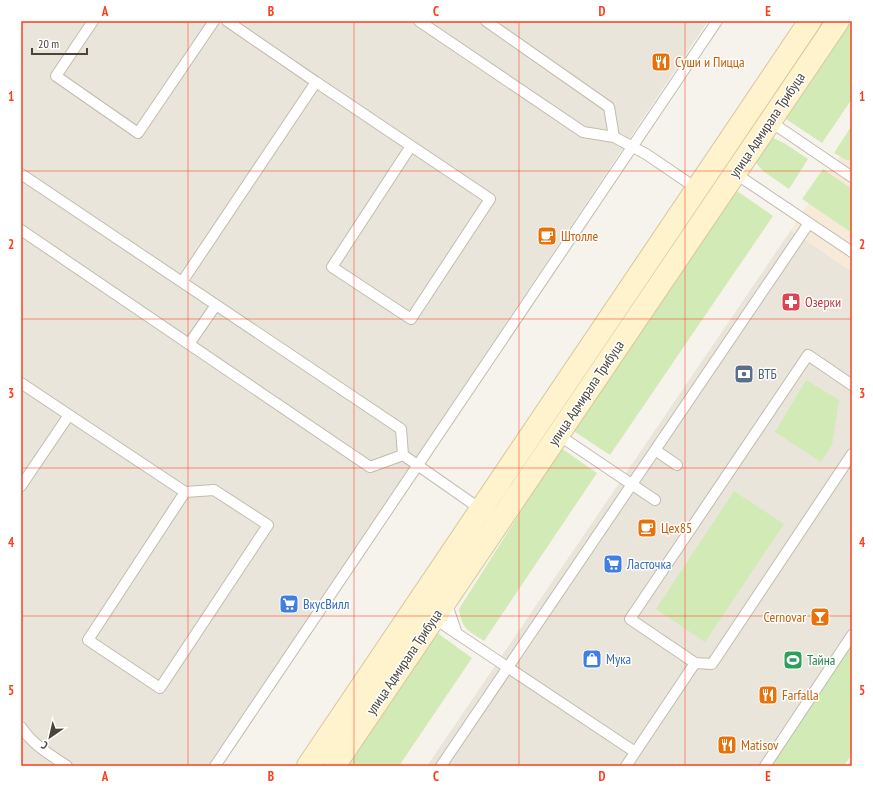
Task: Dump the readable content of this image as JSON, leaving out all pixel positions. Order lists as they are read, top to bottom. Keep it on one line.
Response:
{"streets":{"street":["улица Адмирала Трибуца"]},"places":{"restaurant":["Суши и Пицца","Farfalla","Matisov"],"cafe":["Штолле","Цех85"],"pharmacy":["Озерки"],"bank":["ВТБ"],"supermarket":["Ласточка","ВкусВилл"],"bar":["Cernovar"],"shop":["Мука"],"sports":["Тайна"]},"scale_bar":"20 m","north":"bottom left","grid":{"columns":["A","B","C","D","E"],"rows":["1","2","3","4","5"]}}
